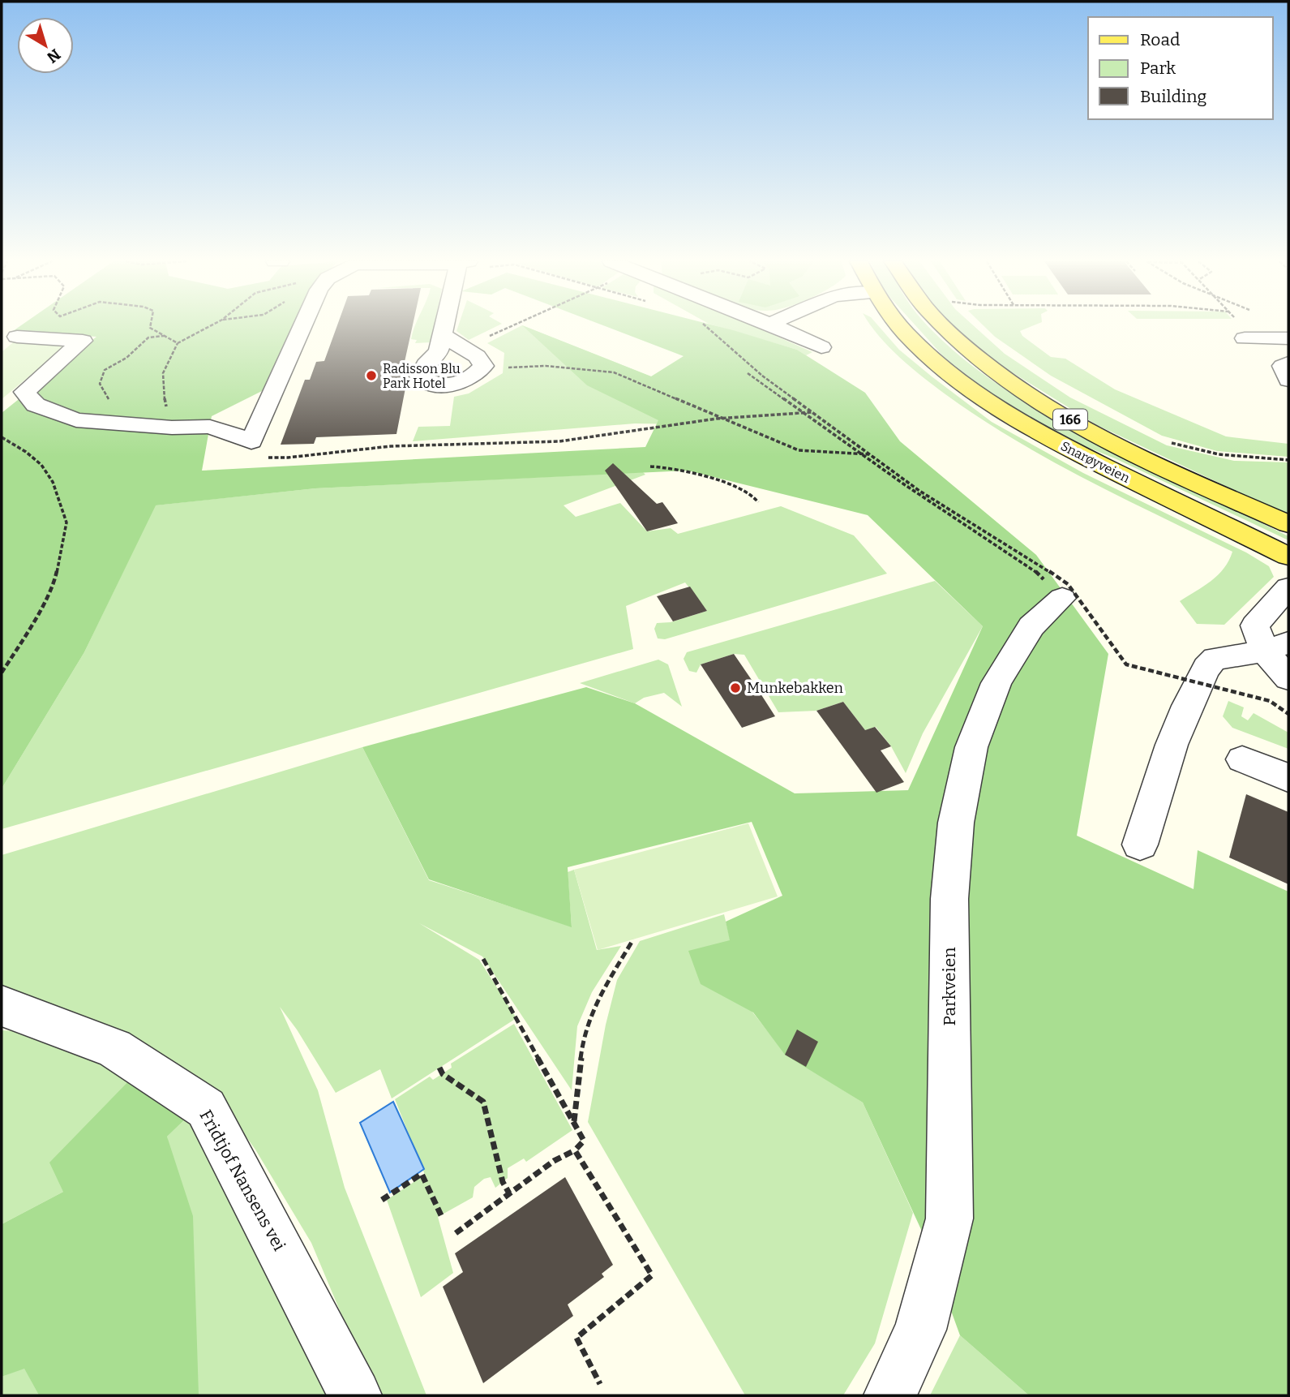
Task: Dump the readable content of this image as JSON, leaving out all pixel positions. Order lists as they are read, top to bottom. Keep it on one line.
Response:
{"streets":{"main road":["166","Snarøyveien"],"street":["Parkveien","Fridtjof Nansens vei"]},"places":["Radisson Blu Park Hotel","Munkebakken"],"legend":["Road","Park","Building"],"north":"bottom right"}
